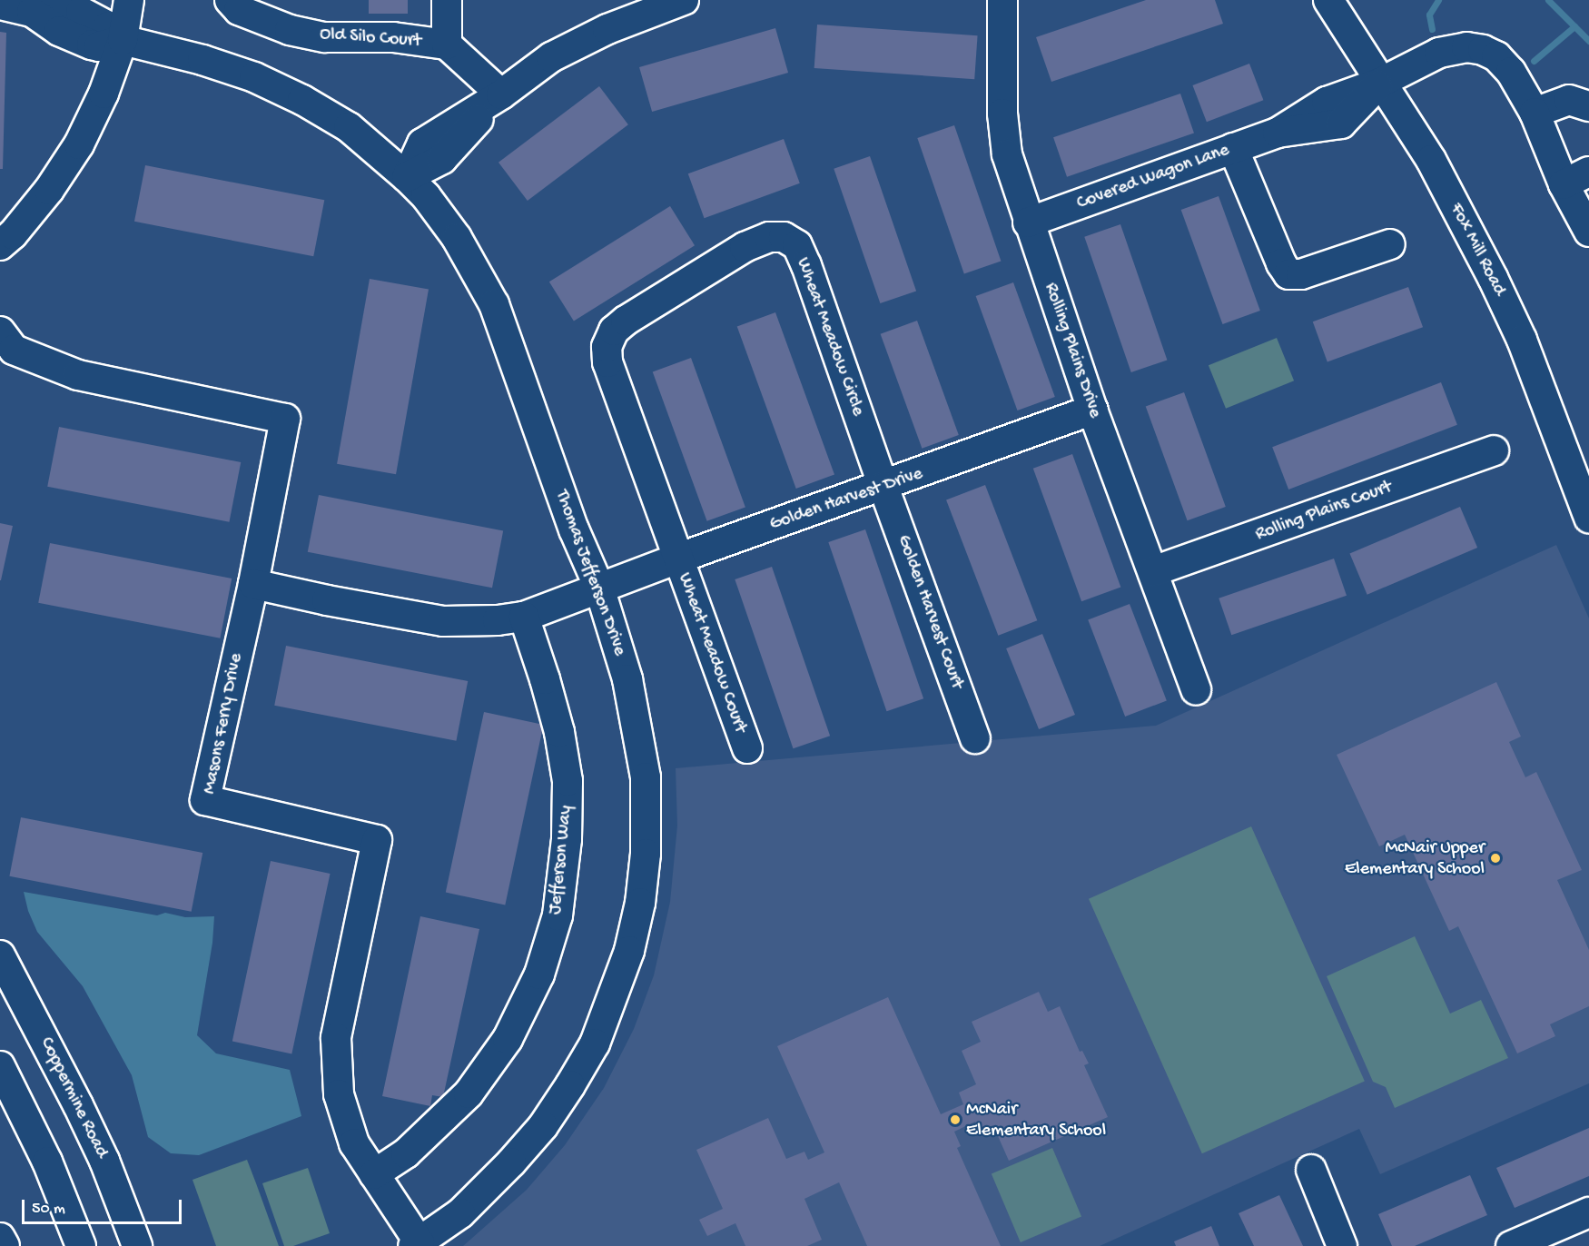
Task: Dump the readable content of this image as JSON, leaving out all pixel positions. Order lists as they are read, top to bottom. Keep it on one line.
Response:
{"streets":{"street":["Old Silo Court","Covered Wagon Lane","Fox Mill Road","Wheat Meadow Circle","Rolling Plains Drive","Golden Harvest Drive","Rolling Plains Court","Thomas Jefferson Drive","Golden Harvest Court","Wheat Meadow Court","Masons Ferry Drive","Jefferson Way","Coppermine Road"]},"crossings":[["Covered Wagon Lane","Fox Mill Road"],["Covered Wagon Lane","Rolling Plains Drive"],["Wheat Meadow Circle","Golden Harvest Drive"],["Wheat Meadow Circle","Golden Harvest Court"],["Wheat Meadow Circle","Wheat Meadow Court"],["Rolling Plains Drive","Golden Harvest Drive"],["Rolling Plains Drive","Rolling Plains Court"],["Golden Harvest Drive","Thomas Jefferson Drive"],["Golden Harvest Drive","Golden Harvest Court"],["Golden Harvest Drive","Wheat Meadow Court"],["Golden Harvest Drive","Masons Ferry Drive"],["Golden Harvest Drive","Jefferson Way"],["Thomas Jefferson Drive","Masons Ferry Drive"],["Masons Ferry Drive","Jefferson Way"]],"places":["McNair Upper Elementary School","McNair Elementary School"],"scale_bar":"50 m"}
